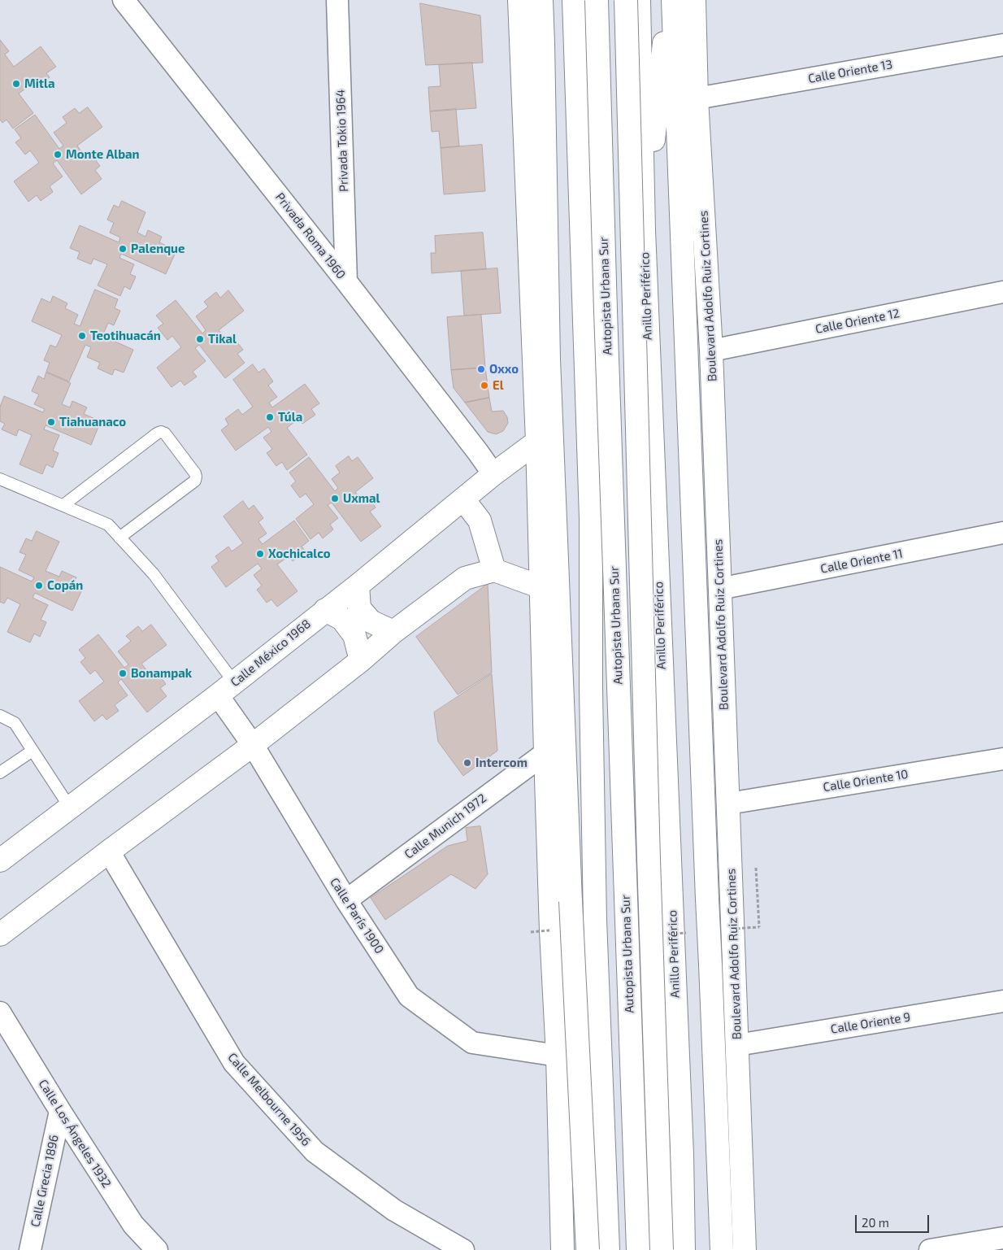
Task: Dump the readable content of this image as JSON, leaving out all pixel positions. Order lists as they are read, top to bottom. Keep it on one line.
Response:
{"streets":{"main road":["Autopista Urbana Sur","Anillo Periférico","Boulevard Adolfo Ruiz Cortines","Calle México 1968"],"street":["Calle Oriente 13","Privada Tokio 1964","Privada Roma 1960","Calle Oriente 12","Calle Oriente 11","Calle Oriente 10","Calle Munich 1972","Calle París 1900","Calle Oriente 9","Calle Melbourne 1956","Calle Los Ángeles 1932","Calle Grecia 1896"]},"crossings":[["Calle Oriente 13","Boulevard Adolfo Ruiz Cortines"],["Privada Tokio 1964","Privada Roma 1960"],["Privada Roma 1960","Calle México 1968"],["Boulevard Adolfo Ruiz Cortines","Calle Oriente 12"],["Boulevard Adolfo Ruiz Cortines","Calle Oriente 11"],["Boulevard Adolfo Ruiz Cortines","Calle Oriente 10"],["Boulevard Adolfo Ruiz Cortines","Calle Oriente 9"],["Calle México 1968","Calle París 1900"],["Calle Munich 1972","Calle París 1900"],["Calle Los Ángeles 1932","Calle Grecia 1896"]],"places":["Mitla","Monte Alban","Palenque","Teotihuacán","Tikal","Oxxo","El","Túla","Tiahuanaco","Uxmal","Xochicalco","Copán","Bonampak","Intercom"],"scale_bar":"20 m"}
